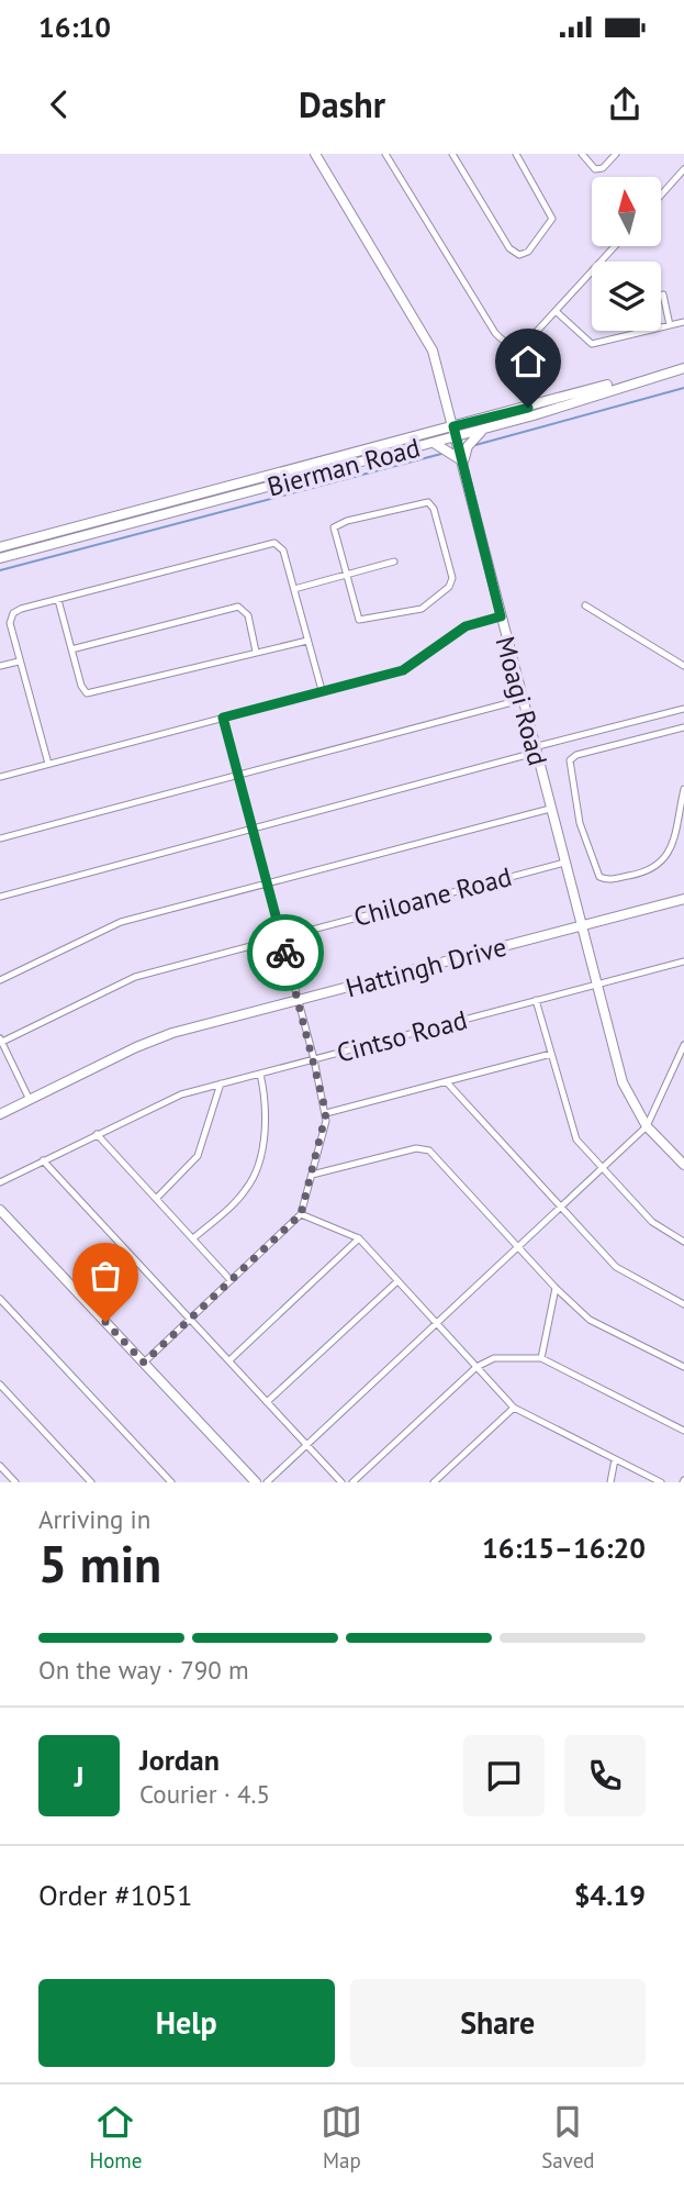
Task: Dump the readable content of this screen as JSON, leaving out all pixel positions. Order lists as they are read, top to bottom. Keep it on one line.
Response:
{"streets":{"street":["Bierman Road","Moagi Road","Chiloane Road","Hattingh Drive","Cintso Road"]},"crossings":[["Bierman Road","Moagi Road"],["Moagi Road","Chiloane Road"],["Moagi Road","Hattingh Drive"],["Moagi Road","Cintso Road"]],"north":"top","page":{"status":"16:10","header":"Dashr","heading":["5 min","Arriving in","16:15–16:20"],"panel":["Jordan","Courier · 4.5","Order #1051","$4.19"],"bar":"On the way · 790 m","round":"J","buttons":["Help","Share"],"tabs":["Home","Map","Saved"]}}
